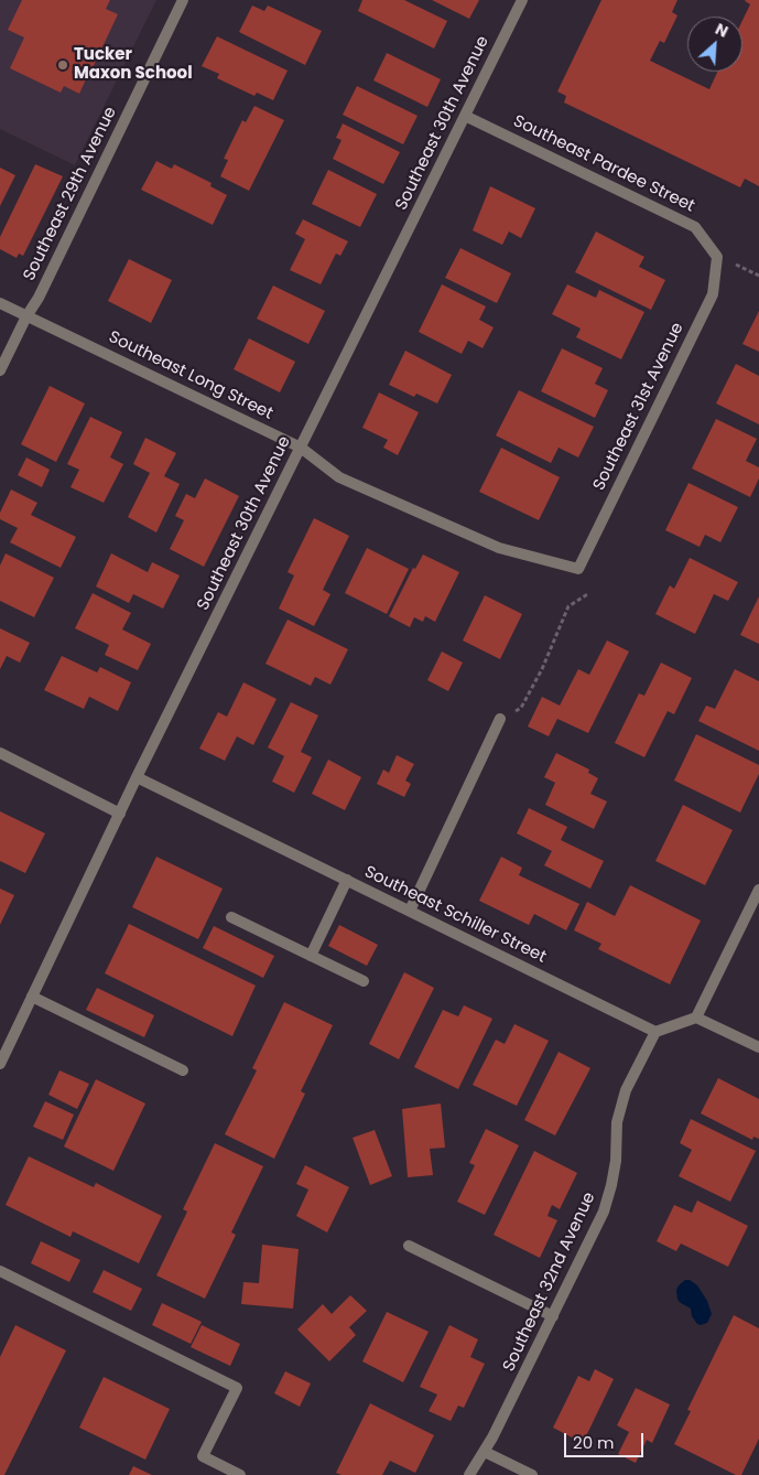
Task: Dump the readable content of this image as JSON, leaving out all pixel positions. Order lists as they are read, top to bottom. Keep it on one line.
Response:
{"streets":{"street":["Southeast 30th Avenue","Southeast Pardee Street","Southeast 29th Avenue","Southeast Long Street","Southeast 31st Avenue","Southeast Schiller Street","Southeast 32nd Avenue"]},"crossings":[["Southeast 30th Avenue","Southeast Pardee Street"],["Southeast 30th Avenue","Southeast Long Street"],["Southeast 30th Avenue","Southeast Schiller Street"],["Southeast Pardee Street","Southeast 31st Avenue"],["Southeast 29th Avenue","Southeast Long Street"],["Southeast Long Street","Southeast 31st Avenue"],["Southeast Schiller Street","Southeast 32nd Avenue"]],"places":["Tucker Maxon School"],"scale_bar":"20 m","north":"top right"}
